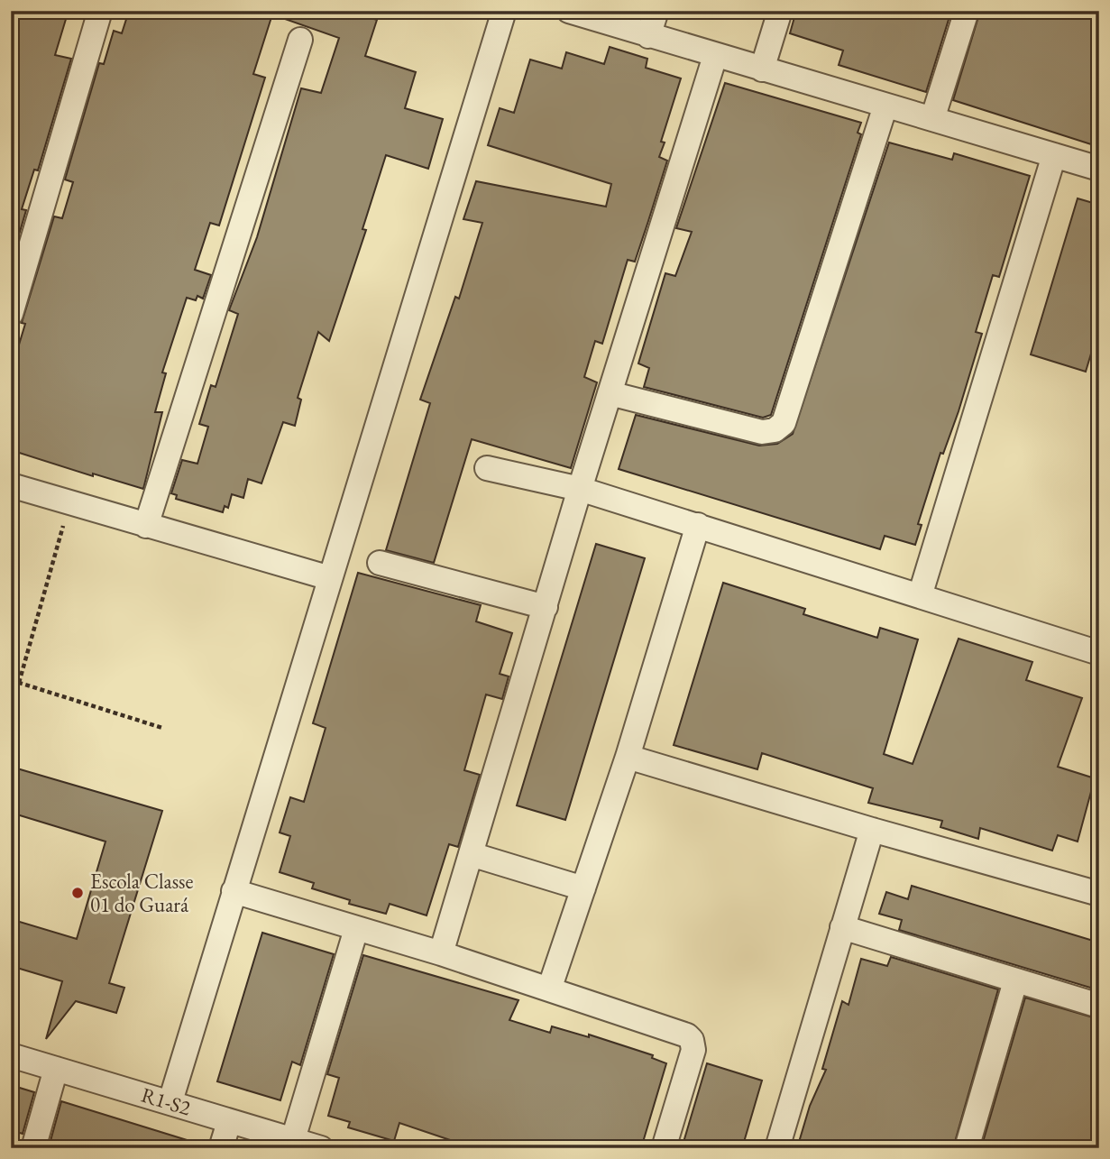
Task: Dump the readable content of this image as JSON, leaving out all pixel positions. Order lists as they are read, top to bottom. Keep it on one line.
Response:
{"streets":{"street":["R1-S2"]},"places":["Escola Classe 01 do Guará"]}
